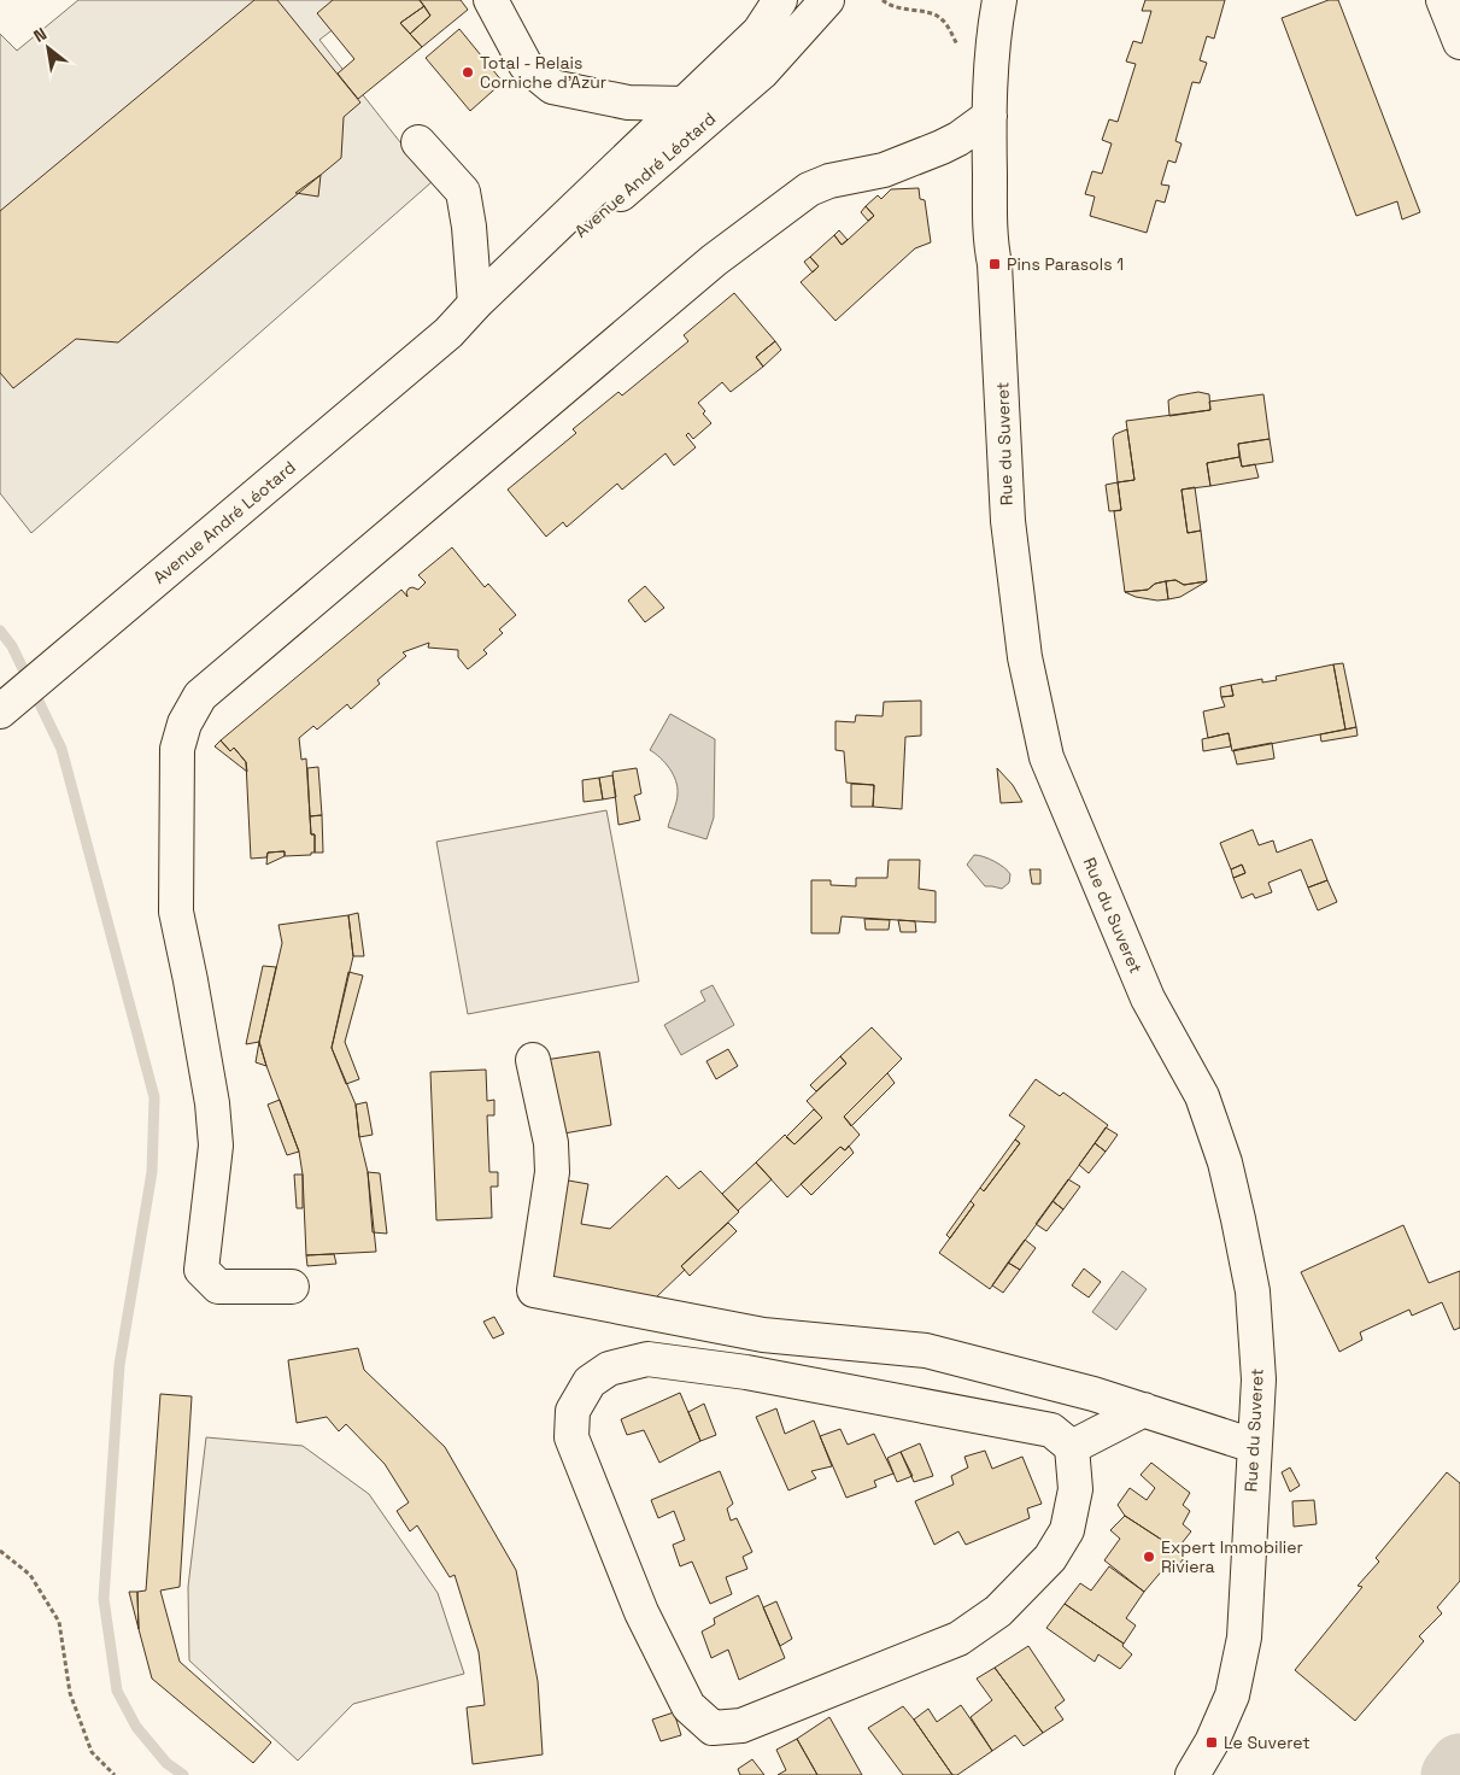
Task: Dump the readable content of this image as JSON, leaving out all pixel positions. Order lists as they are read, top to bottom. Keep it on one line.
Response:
{"streets":{"street":["Avenue André Léotard","Rue du Suveret"]},"places":{"other":["Total - Relais Corniche d'Azur","Expert Immobilier Riviera"],"transit":["Pins Parasols 1","Le Suveret"]},"north":"top left"}
